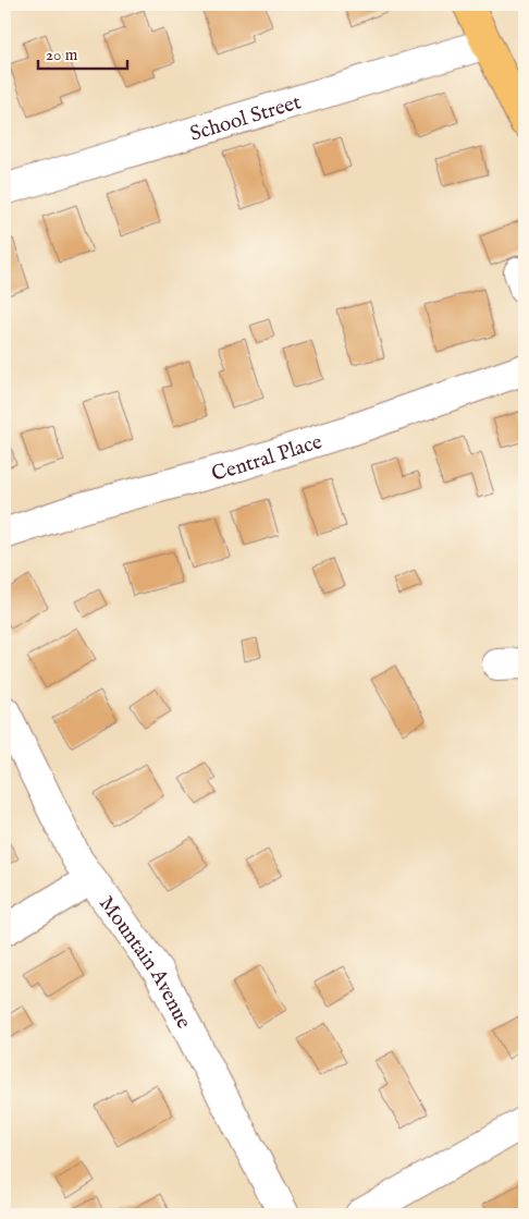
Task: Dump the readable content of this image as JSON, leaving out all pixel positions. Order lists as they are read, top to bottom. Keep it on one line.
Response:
{"streets":{"street":["School Street","Central Place","Mountain Avenue"]},"scale_bar":"20 m"}
